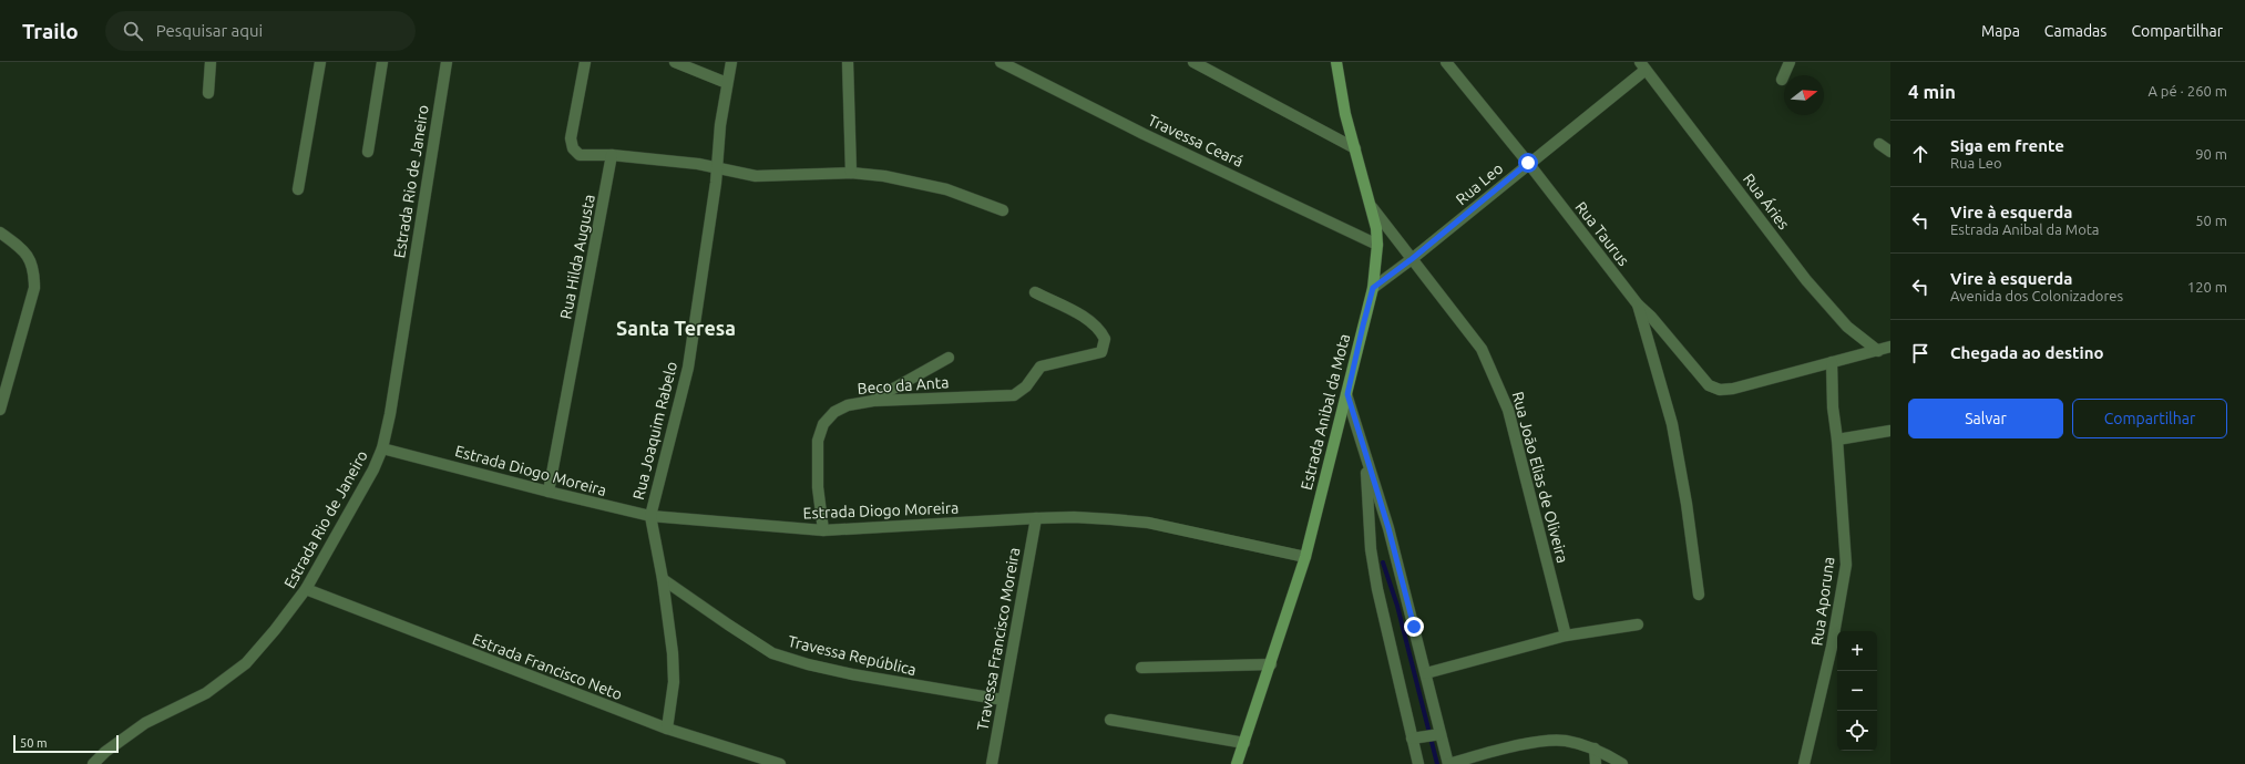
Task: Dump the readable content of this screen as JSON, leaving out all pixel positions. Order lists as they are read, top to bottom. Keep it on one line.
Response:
{"streets":{"street":["Travessa Ceará","Estrada Rio de Janeiro","Rua Leo","Rua Áries","Rua Taurus","Rua Hilda Augusta","Beco da Anta","Estrada Anibal da Mota","Rua Joaquim Rabelo","Estrada Diogo Moreira","Rua Joāo Elias de Oliveira","Rua Aporuna","Travessa Francisco Moreira","Travessa República","Estrada Francisco Neto"]},"crossings":[["Travessa Ceará","Estrada Anibal da Mota"],["Estrada Rio de Janeiro","Estrada Diogo Moreira"],["Estrada Rio de Janeiro","Estrada Francisco Neto"],["Rua Leo","Rua Áries"],["Rua Leo","Rua Taurus"],["Rua Leo","Estrada Anibal da Mota"],["Rua Leo","Rua Joāo Elias de Oliveira"],["Rua Hilda Augusta","Estrada Diogo Moreira"],["Beco da Anta","Estrada Diogo Moreira"],["Estrada Anibal da Mota","Estrada Diogo Moreira"],["Estrada Anibal da Mota","Rua Joāo Elias de Oliveira"],["Rua Joaquim Rabelo","Estrada Diogo Moreira"],["Rua Joaquim Rabelo","Travessa República"],["Rua Joaquim Rabelo","Estrada Francisco Neto"],["Estrada Diogo Moreira","Travessa Francisco Moreira"],["Travessa Francisco Moreira","Travessa República"]],"districts":["Santa Teresa"],"scale_bar":"50 m","north":"right","page":{"header":"Trailo","search":"Pesquisar aqui","nav":["Mapa","Camadas","Compartilhar"],"heading":["4 min","A pé · 260 m"],"list":[["Siga em frente","Rua Leo","90 m"],["Vire à esquerda","Estrada Anibal da Mota","50 m"],["Vire à esquerda","Avenida dos Colonizadores","120 m"],"Chegada ao destino"],"buttons":["Salvar","Compartilhar"],"map_buttons":["+","−"],"scale":"50 m"}}
